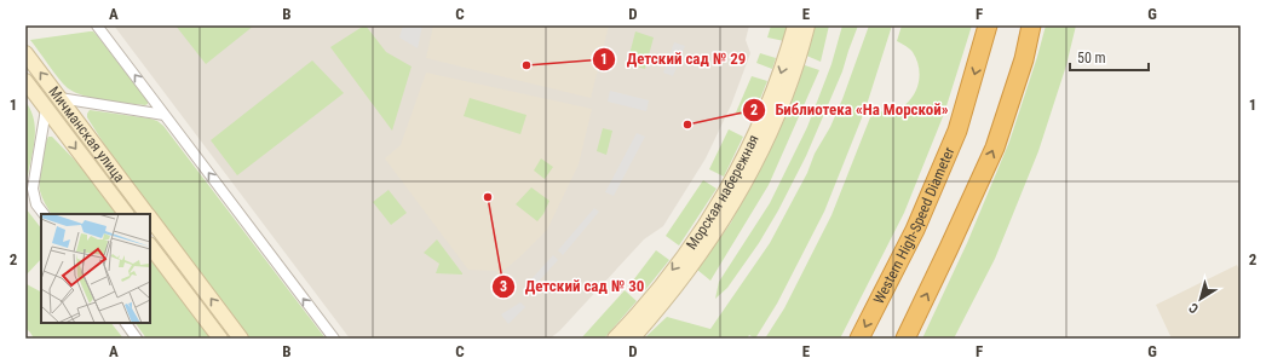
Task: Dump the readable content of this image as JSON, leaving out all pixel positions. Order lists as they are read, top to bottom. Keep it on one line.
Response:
{"streets":{"highway":["Western High-Speed Diameter"],"street":["Мичманская улица","Морская набережная"]},"places":["Детский сад № 29","Библиотека «На Морской»","Детский сад № 30"],"scale_bar":"50 m","north":"bottom left","grid":{"columns":["A","B","C","D","E","F","G"],"rows":["1","2"]}}
